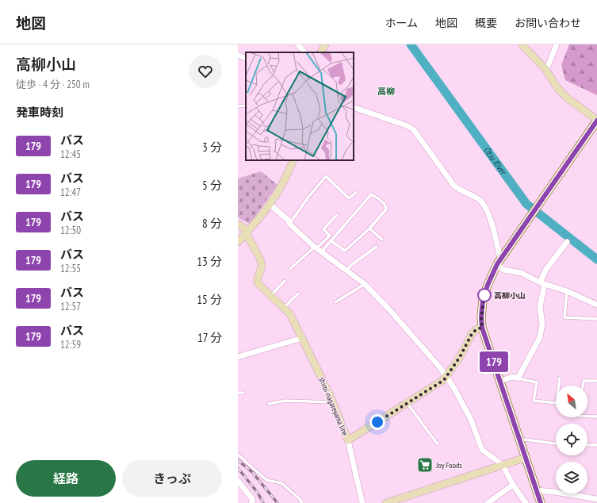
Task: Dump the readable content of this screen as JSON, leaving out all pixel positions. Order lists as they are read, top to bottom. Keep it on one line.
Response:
{"streets":{"main road":["shiroi-nagareyama line"]},"districts":["高柳"],"water":["Otsu River"],"places":{"other":["高柳小山"],"supermarket":["Joy Foods"]},"lines":["bus line 179"],"north":"top left","page":{"header":"地図","nav":["ホーム","地図","概要","お問い合わせ"],"heading":[["高柳小山","徒歩 · 4 分 · 250 m"],"発車時刻"],"on_map":"179","list":[{"mark":"179","name":"バス","note":"12:45","value":"3 分"},{"mark":"179","name":"バス","note":"12:47","value":"5 分"},{"mark":"179","name":"バス","note":"12:50","value":"8 分"},{"mark":"179","name":"バス","note":"12:55","value":"13 分"},{"mark":"179","name":"バス","note":"12:57","value":"15 分"},{"mark":"179","name":"バス","note":"12:59","value":"17 分"}],"buttons":["経路","きっぷ"]}}
